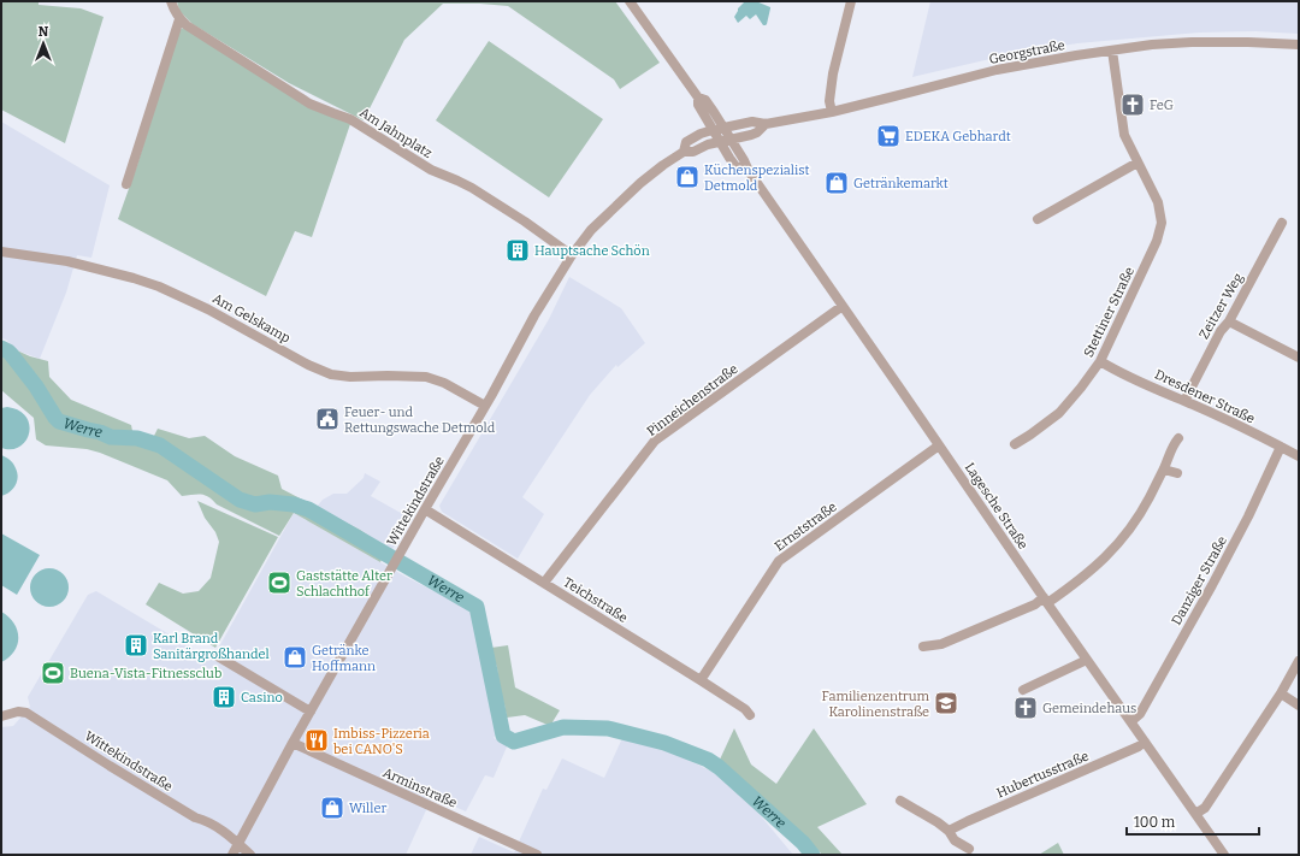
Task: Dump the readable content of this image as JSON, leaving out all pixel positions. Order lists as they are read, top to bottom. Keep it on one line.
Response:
{"streets":{"street":["Georgstraße","Am Jahnplatz","Zeitzer Weg","Stettiner Straße","Am Gelskamp","Dresdener Straße","Pinneichenstraße","Wittekindstraße","Lagesche Straße","Ernststraße","Danziger Straße","Teichstraße","Hubertusstraße","Arminstraße"]},"crossings":[["Georgstraße","Stettiner Straße"],["Georgstraße","Wittekindstraße"],["Georgstraße","Lagesche Straße"],["Am Jahnplatz","Wittekindstraße"],["Zeitzer Weg","Dresdener Straße"],["Stettiner Straße","Dresdener Straße"],["Am Gelskamp","Wittekindstraße"],["Dresdener Straße","Danziger Straße"],["Pinneichenstraße","Lagesche Straße"],["Pinneichenstraße","Teichstraße"],["Wittekindstraße","Lagesche Straße"],["Wittekindstraße","Teichstraße"],["Wittekindstraße","Arminstraße"],["Lagesche Straße","Ernststraße"],["Lagesche Straße","Danziger Straße"],["Lagesche Straße","Hubertusstraße"],["Ernststraße","Teichstraße"]],"water":["Werre"],"places":{"church":["FeG","Gemeindehaus"],"supermarket":["EDEKA Gebhardt"],"shop":["Küchenspezialist Detmold","Getränkemarkt","Getränke Hoffmann","Willer"],"building":["Hauptsache Schön","Karl Brand Sanitärgroßhandel","Casino"],"public building":["Feuer- und Rettungswache Detmold"],"sports":["Gaststätte Alter Schlachthof","Buena-Vista-Fitnessclub"],"school or university":["Familienzentrum Karolinenstraße"],"restaurant":["Imbiss-Pizzeria bei CANO'S"]},"scale_bar":"100 m","north":"top"}
